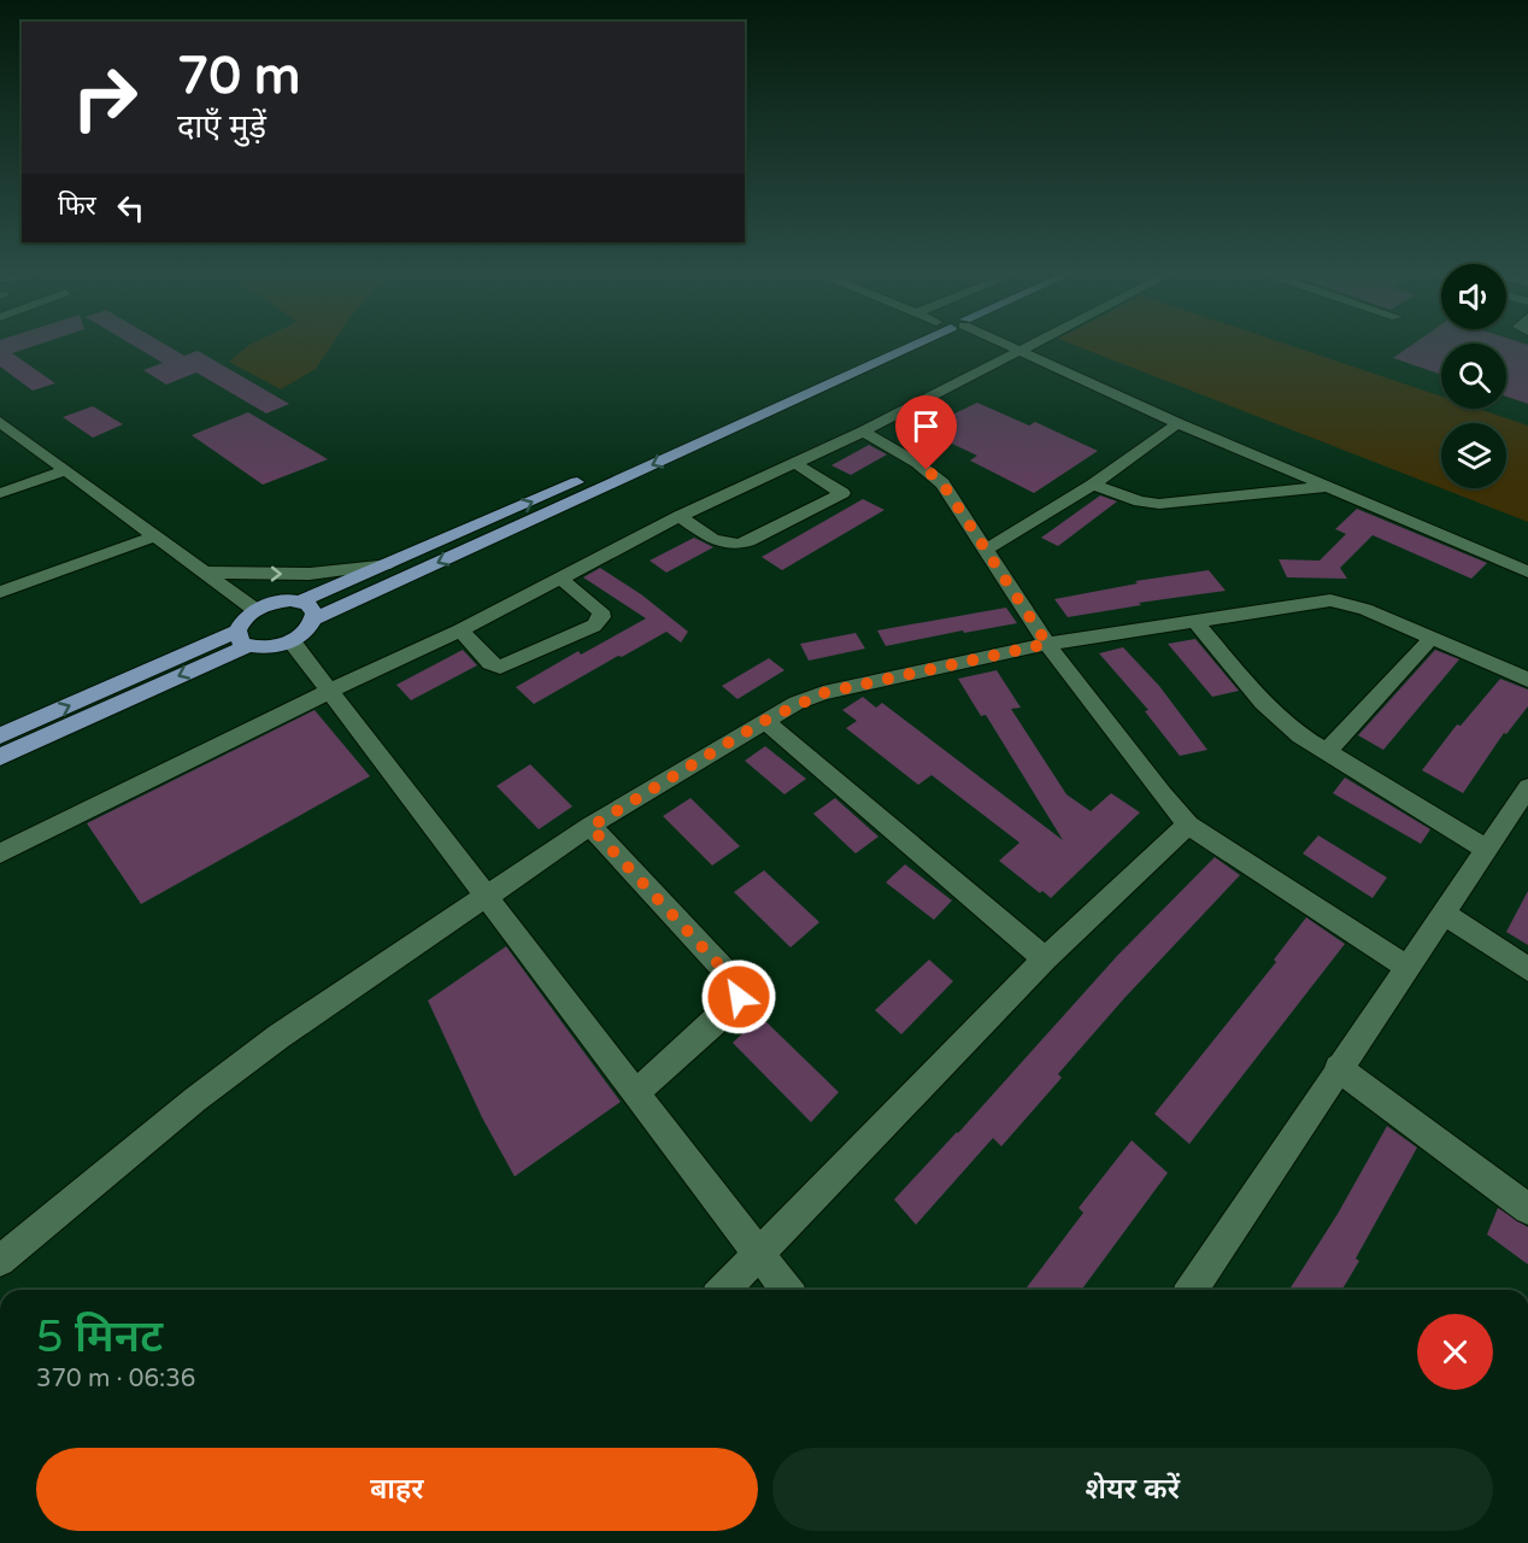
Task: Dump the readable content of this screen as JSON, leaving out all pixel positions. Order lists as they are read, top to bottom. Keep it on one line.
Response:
{"page":{"turn":["70 m","दाएँ मुड़ें"],"then":"फिर","heading":["5 मिनट","370 m · 06:36"],"buttons":["बाहर","शेयर करें"]}}
